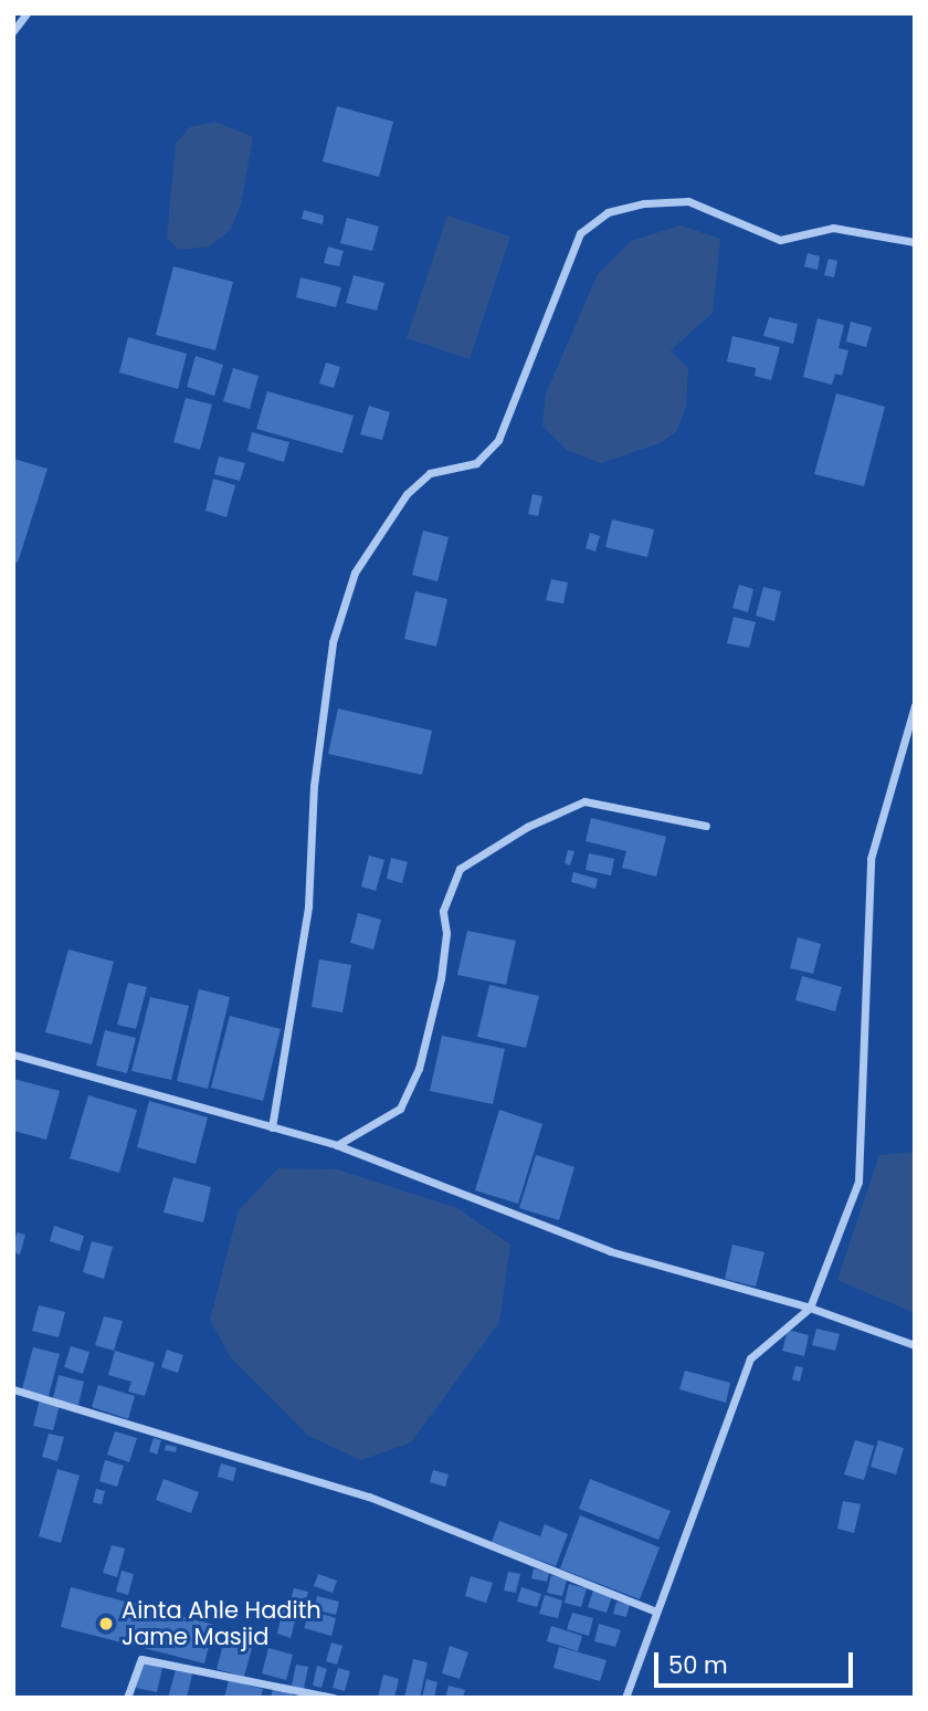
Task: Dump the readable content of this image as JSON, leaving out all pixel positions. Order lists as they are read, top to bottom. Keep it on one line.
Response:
{"places":["Ainta Ahle Hadith Jame Masjid"],"scale_bar":"50 m"}
